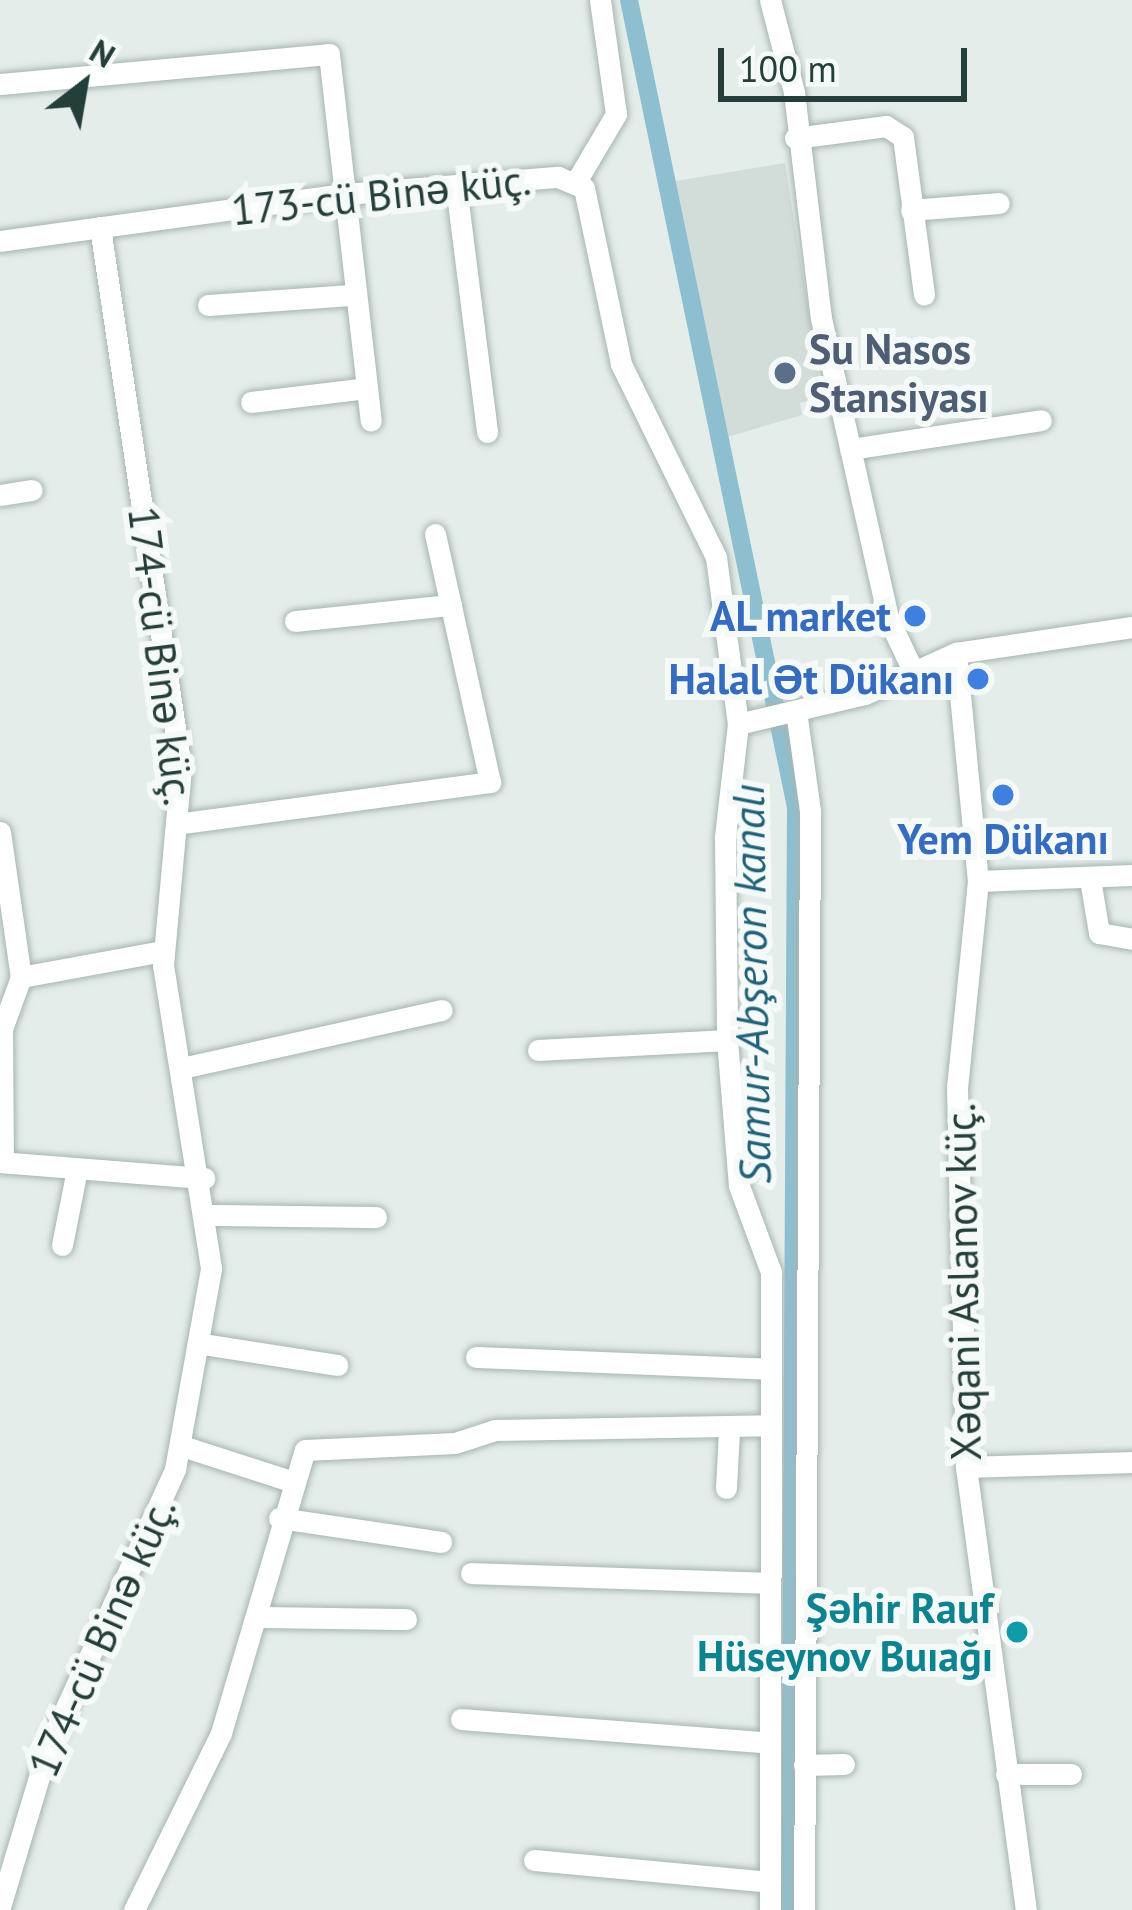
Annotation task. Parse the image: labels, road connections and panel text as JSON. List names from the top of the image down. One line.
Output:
{"streets":{"street":["173-cü Binə küç.","174-cü Binə küç.","Xəqani Aslanov küç."]},"crossings":[["173-cü Binə küç.","174-cü Binə küç."]],"water":["Samur-Abşeron kanalı"],"places":["Su Nasos Stansiyası","AL market","Halal Ət Dükanı","Yem Dükanı","Şəhir Rauf Hüseynov Buıağı"],"scale_bar":"100 m","north":"top right"}
